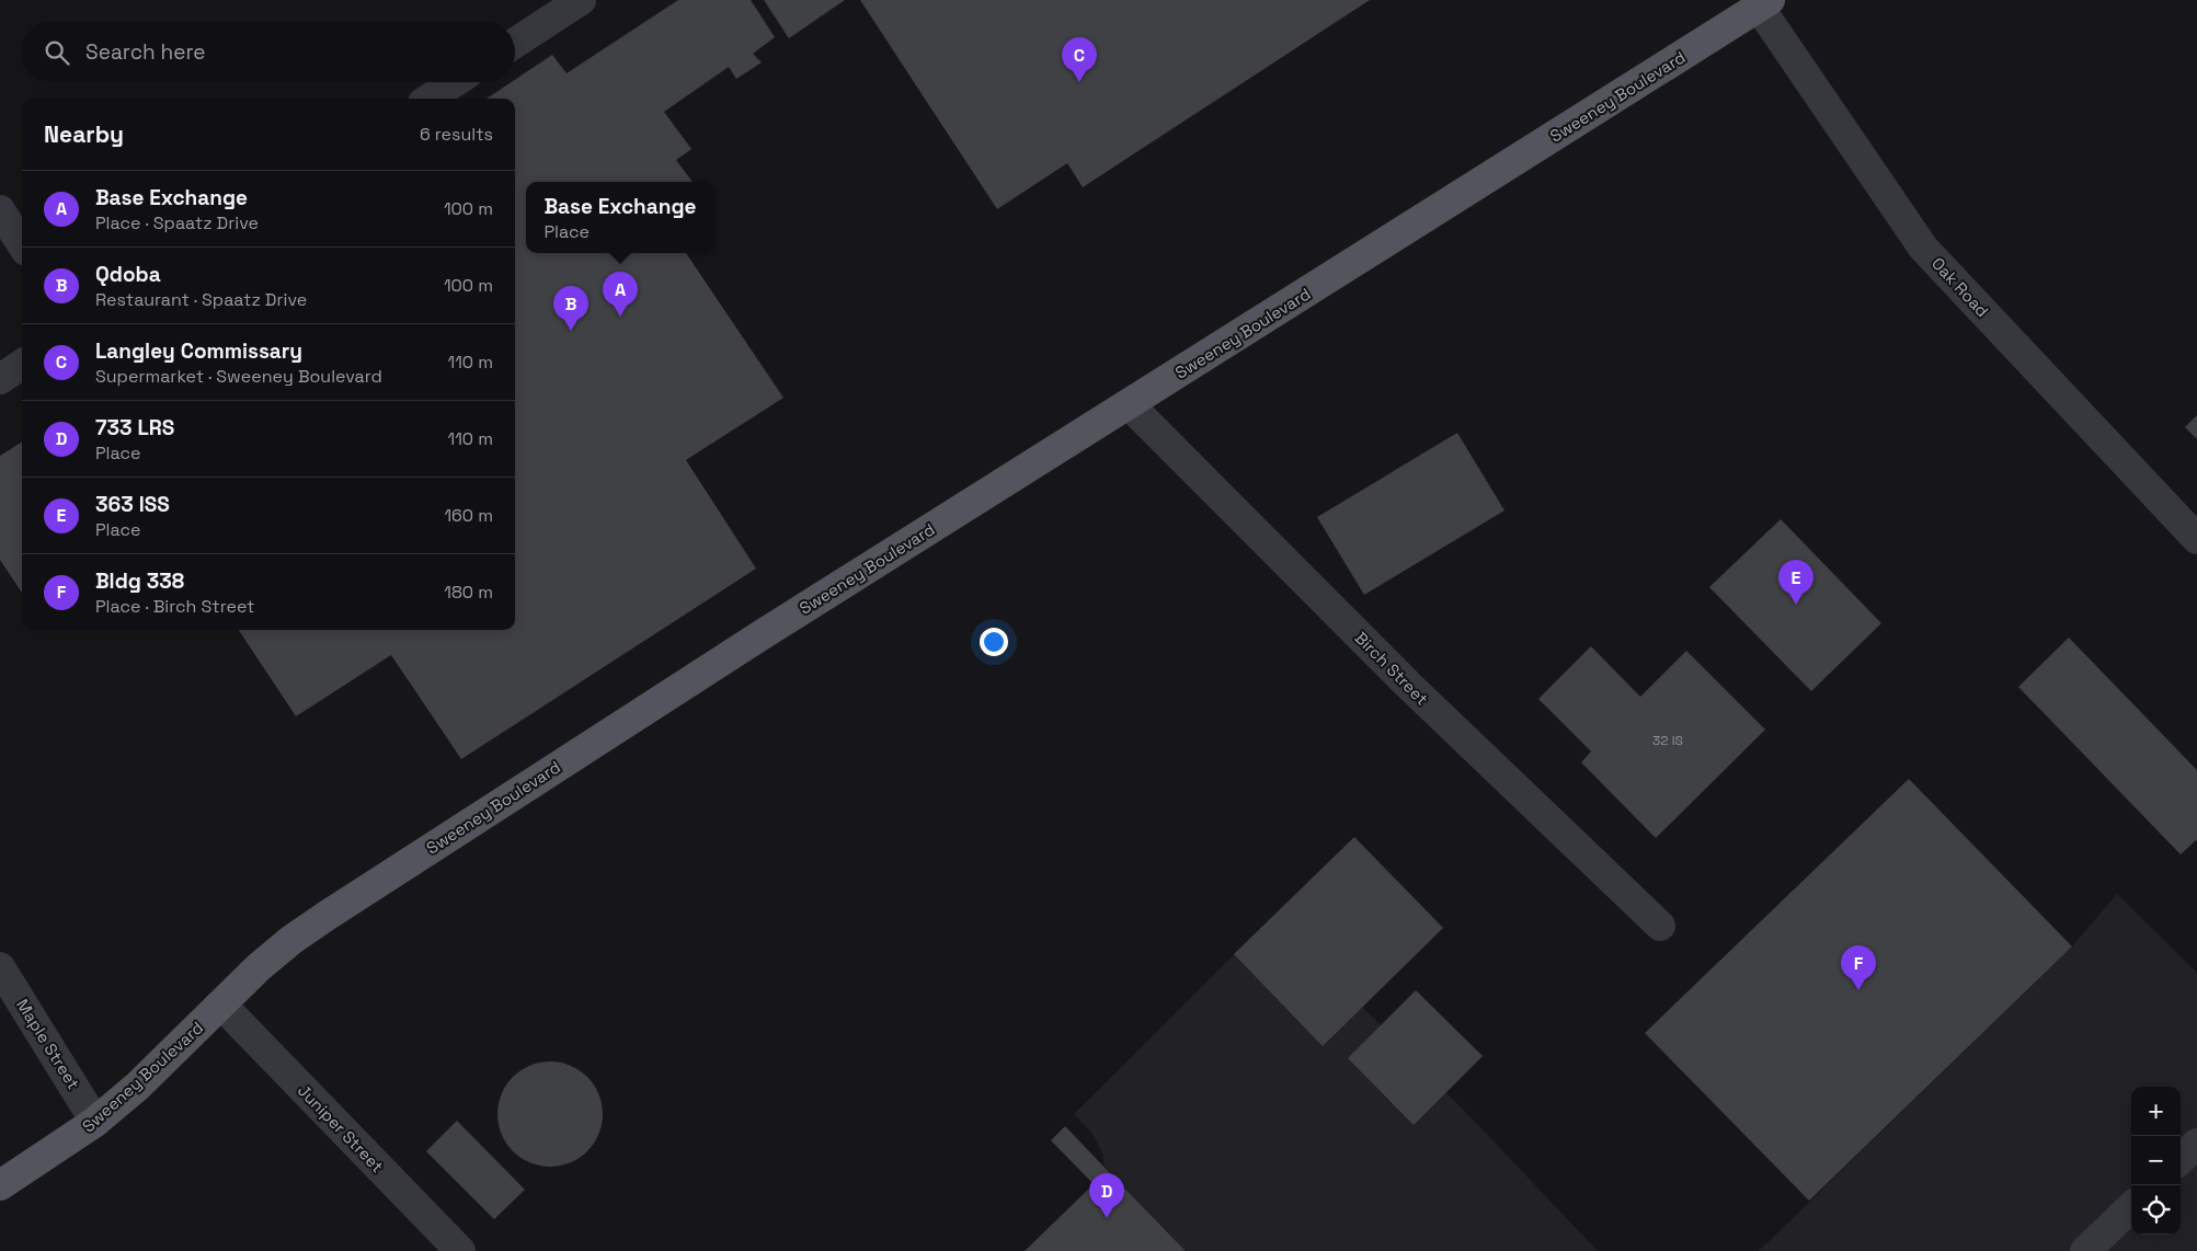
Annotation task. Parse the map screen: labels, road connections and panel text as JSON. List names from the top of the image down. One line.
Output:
{"streets":{"main road":["Sweeney Boulevard"],"street":["Oak Road","Birch Street","Maple Street","Juniper Street"]},"crossings":[["Sweeney Boulevard","Oak Road"],["Sweeney Boulevard","Birch Street"],["Sweeney Boulevard","Maple Street"],["Sweeney Boulevard","Juniper Street"]],"house_numbers":["32 IS"],"page":{"search":"Search here","pins":["C","A","B","E","F","D"],"heading":["Nearby","6 results"],"list":[{"mark":"A","name":"Base Exchange","note":"Place · Spaatz Drive","value":"100 m"},{"mark":"B","name":"Qdoba","note":"Restaurant · Spaatz Drive","value":"100 m"},{"mark":"C","name":"Langley Commissary","note":"Supermarket · Sweeney Boulevard","value":"110 m"},{"mark":"D","name":"733 LRS","note":"Place","value":"110 m"},{"mark":"E","name":"363 ISS","note":"Place","value":"160 m"},{"mark":"F","name":"Bldg 338","note":"Place · Birch Street","value":"180 m"}],"popup":["Base Exchange","Place"],"map_buttons":["+","−"]}}
